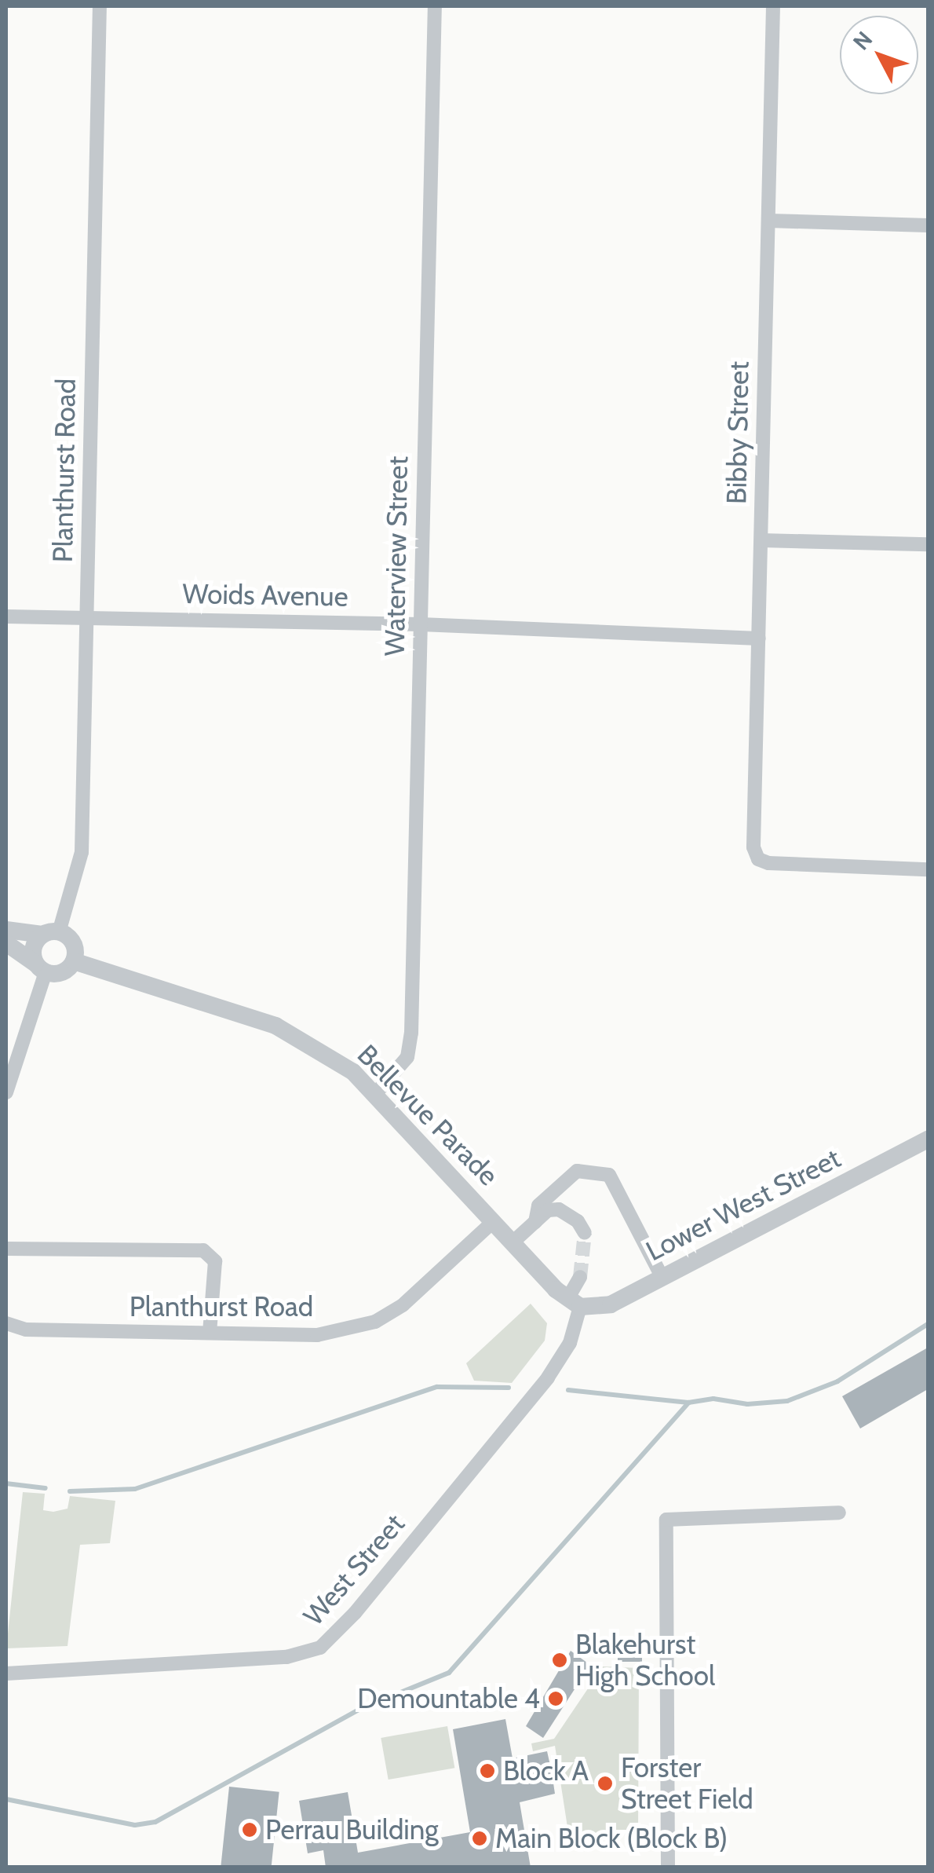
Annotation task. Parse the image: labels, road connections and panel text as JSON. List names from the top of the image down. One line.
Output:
{"streets":{"street":["Bibby Street","Planthurst Road","Waterview Street","Woids Avenue","Bellevue Parade","Lower West Street","West Street"]},"crossings":[["Bibby Street","Woids Avenue"],["Planthurst Road","Woids Avenue"],["Planthurst Road","Bellevue Parade"],["Waterview Street","Woids Avenue"],["Waterview Street","Bellevue Parade"],["Bellevue Parade","Lower West Street"],["Bellevue Parade","West Street"],["Lower West Street","West Street"]],"places":["Blakehurst High School","Demountable 4","Block A","Forster Street Field","Perrau Building","Main Block (Block B)"],"north":"top left"}
